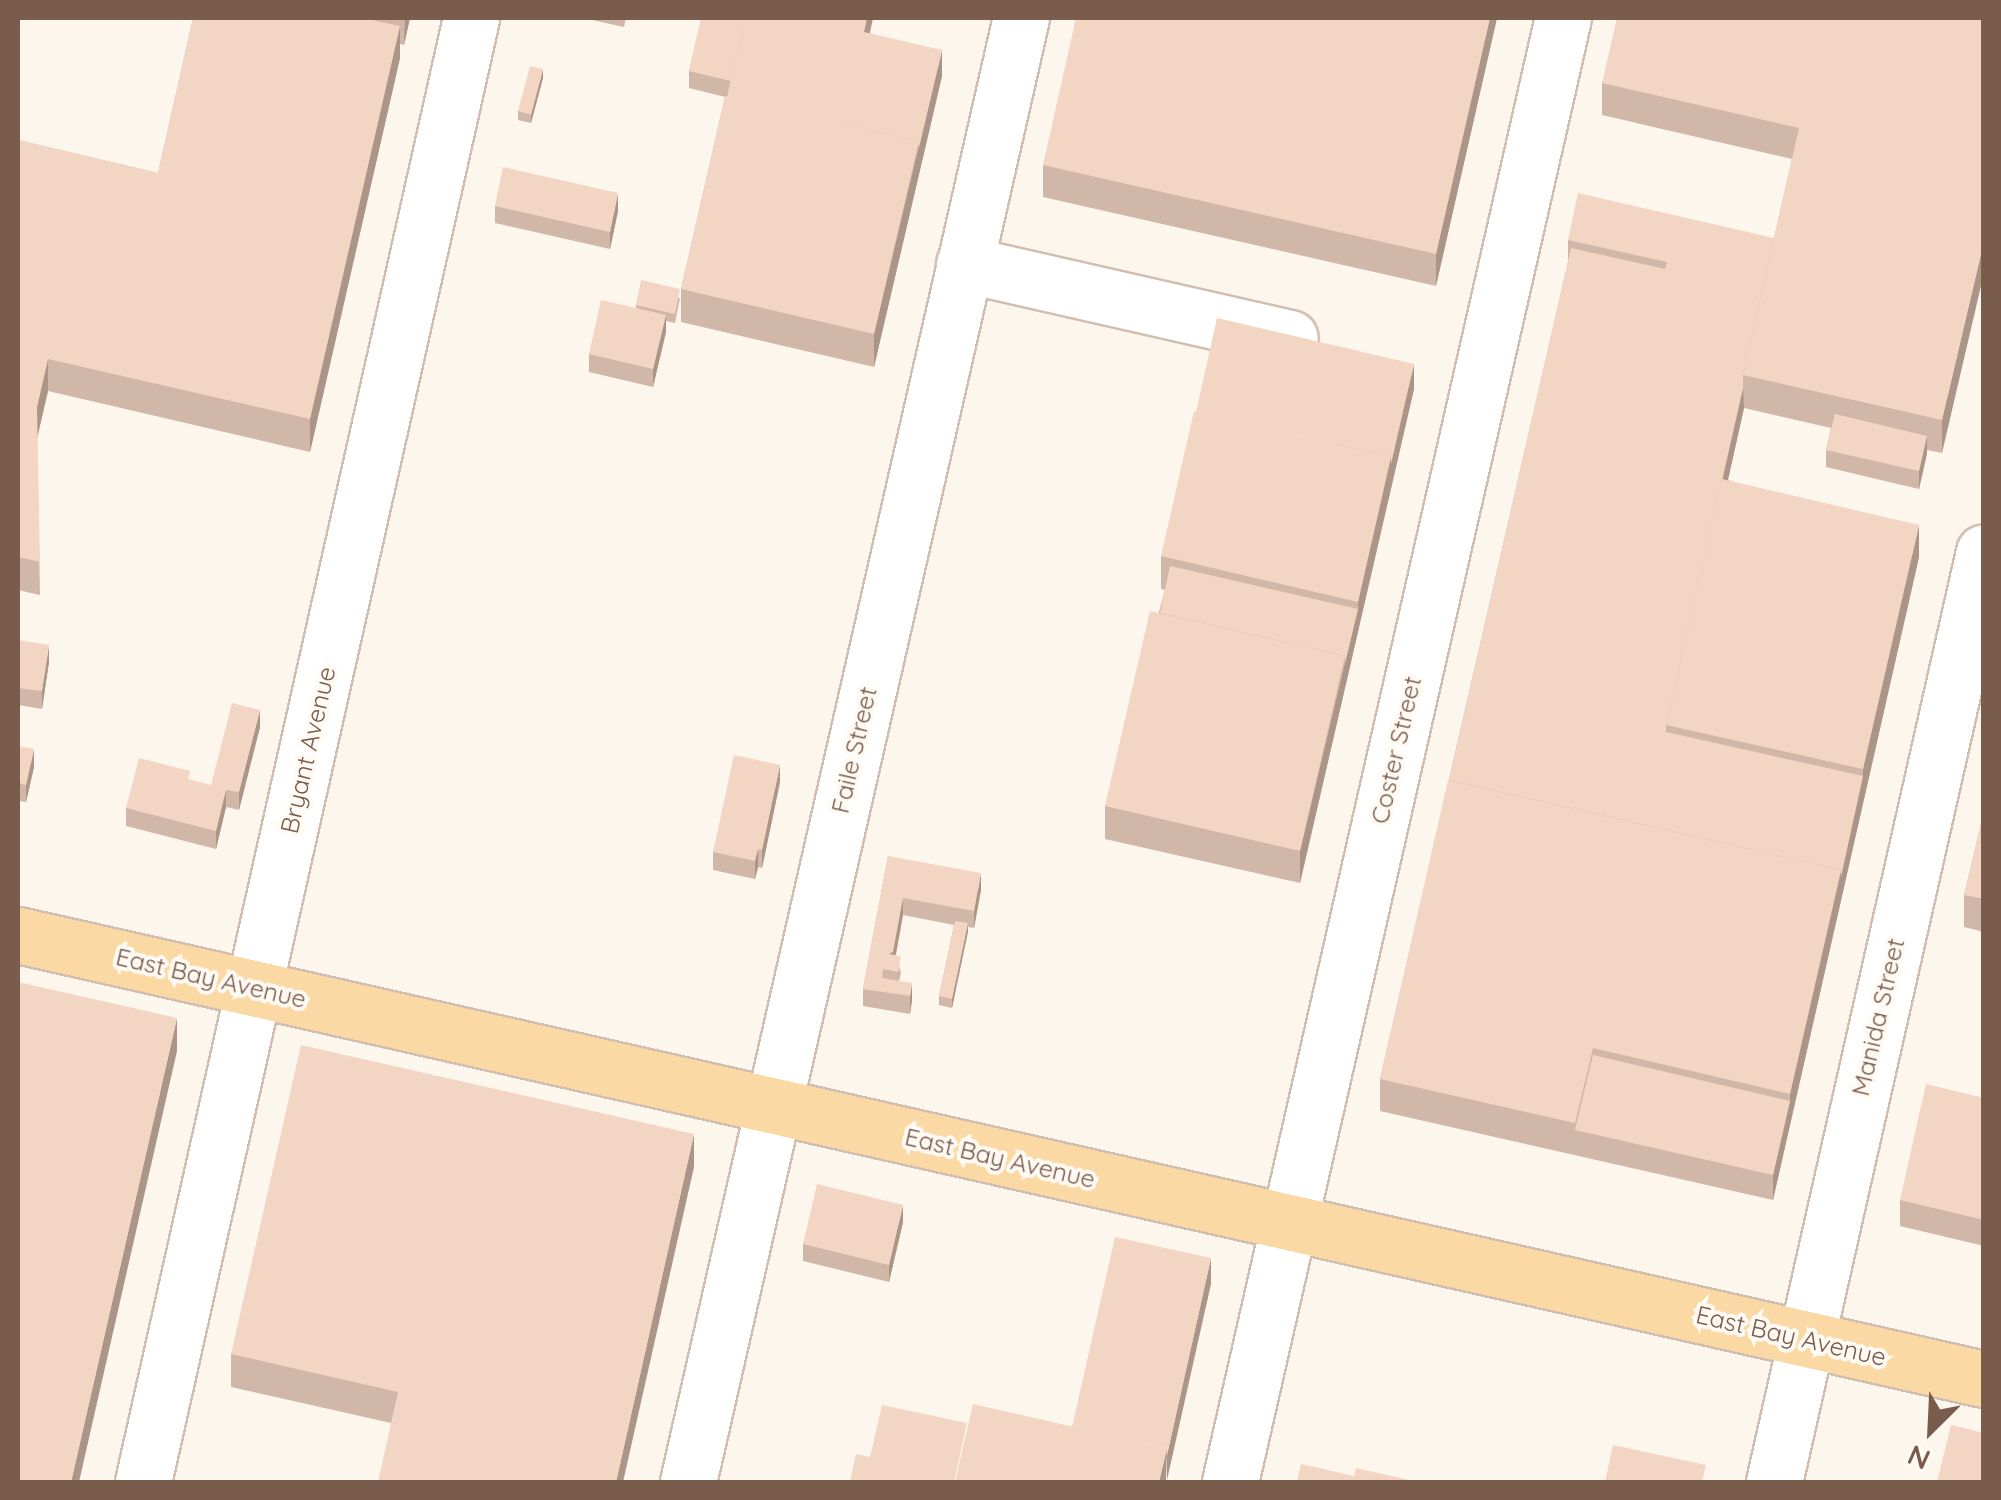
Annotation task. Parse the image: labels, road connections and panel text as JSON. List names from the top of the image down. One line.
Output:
{"streets":{"main road":["East Bay Avenue"],"street":["Bryant Avenue","Faile Street","Coster Street","Manida Street"]},"crossings":[["Bryant Avenue","East Bay Avenue"],["Faile Street","East Bay Avenue"],["Coster Street","East Bay Avenue"],["East Bay Avenue","Manida Street"]],"north":"bottom left"}
